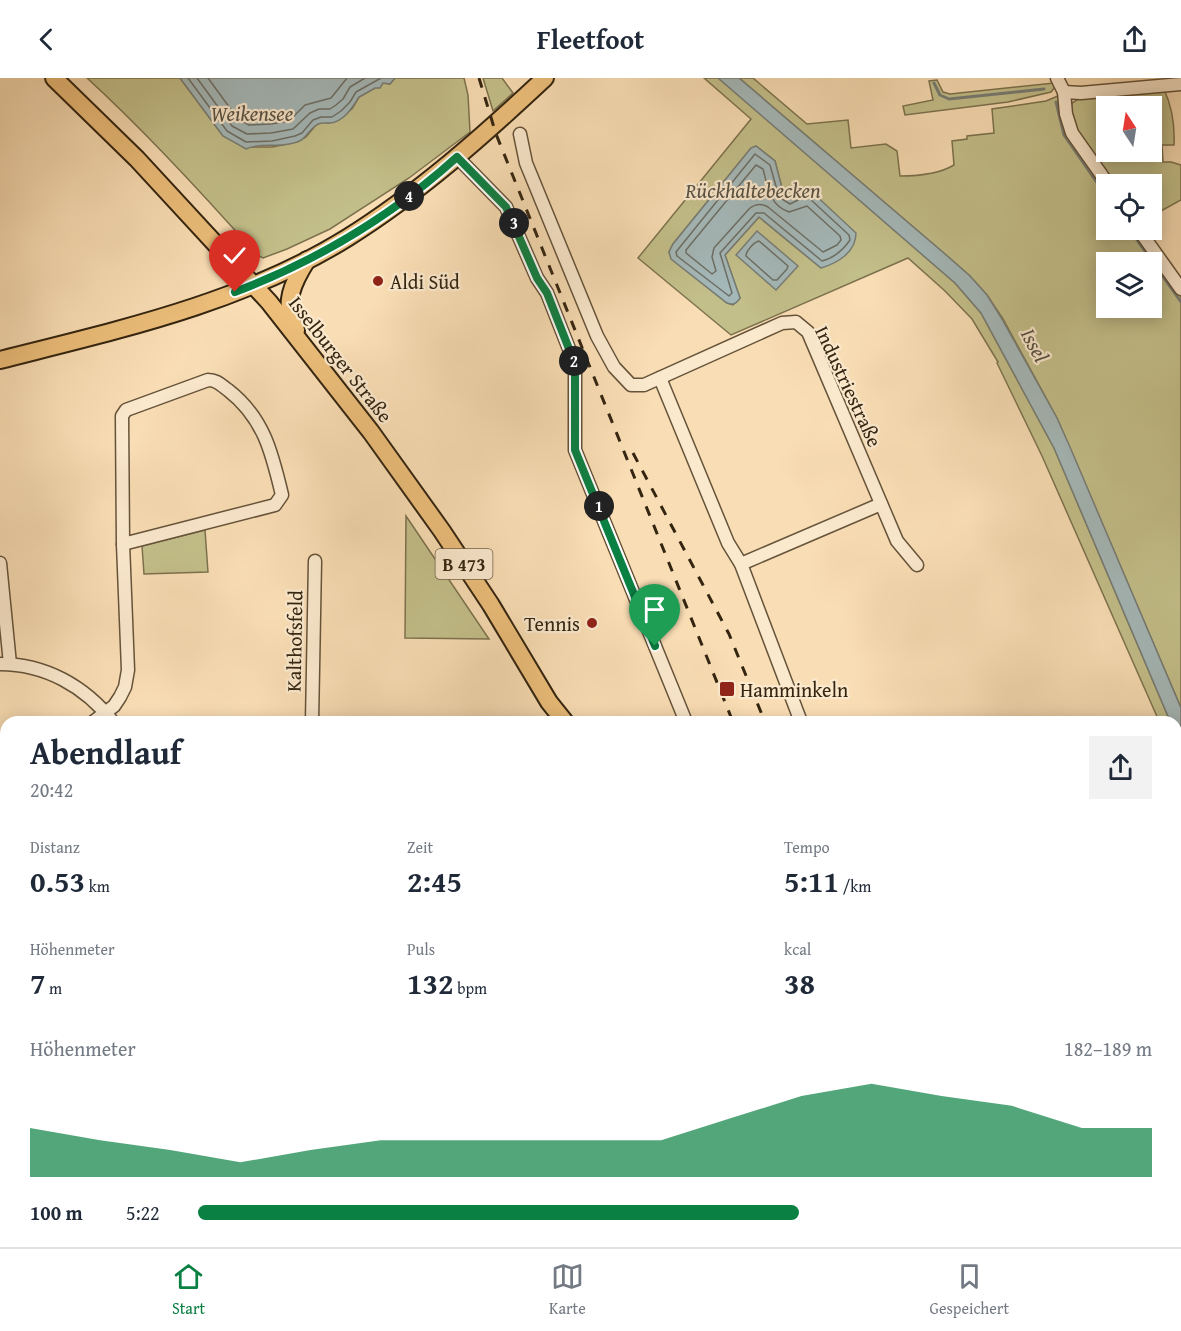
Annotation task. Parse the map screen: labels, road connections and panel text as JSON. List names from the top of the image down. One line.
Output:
{"streets":{"main road":["Isselburger Straße","B 473"],"street":["Industriestraße","Kalthofsfeld"]},"crossings":[["Isselburger Straße","B 473"]],"water":["Weikensee","Rückhaltebecken","Issel"],"places":{"other":["Aldi Süd","Tennis"],"transit":["Hamminkeln"]},"north":"top","page":{"header":"Fleetfoot","pins":["4","3","2","1"],"heading":["Abendlauf","20:42"],"stats":[["Distanz","0.53 km"],["Zeit","2:45"],["Tempo","5:11 /km"],["Höhenmeter","7 m"],["Puls","132 bpm"],["kcal","38"]],"chart":["Höhenmeter","182–189 m"],"list":[{"name":"100 m","note":"5:22"}],"tabs":["Start","Karte","Gespeichert"]}}
